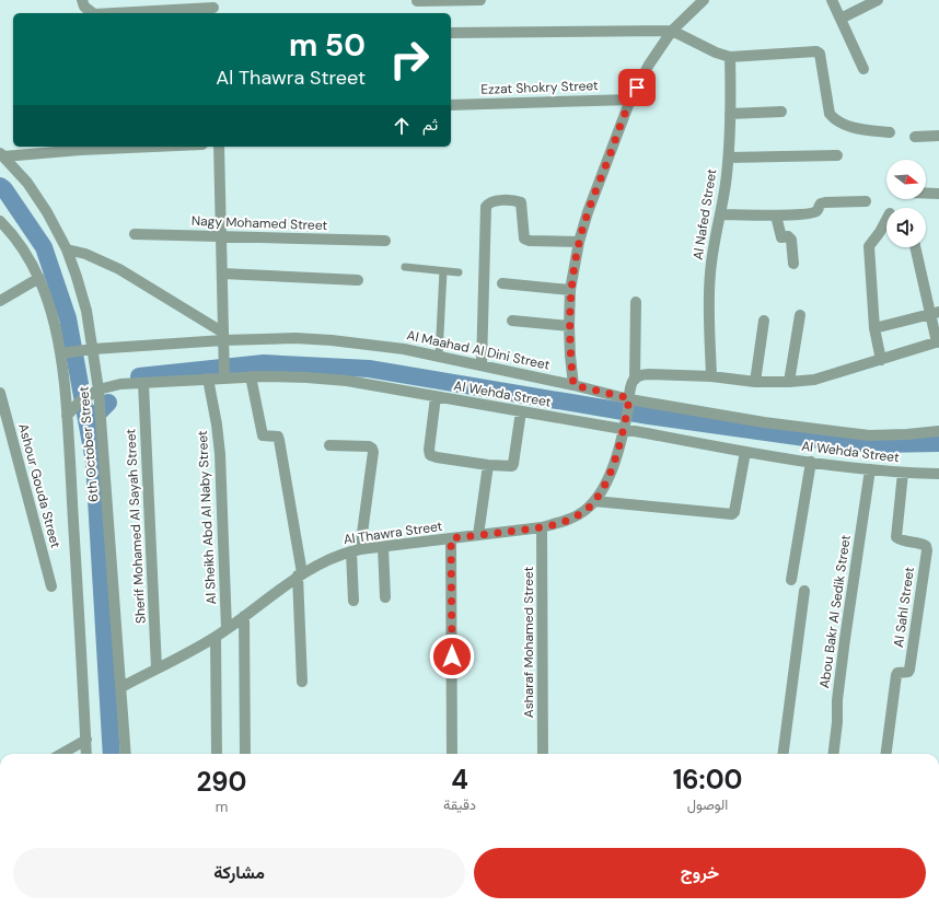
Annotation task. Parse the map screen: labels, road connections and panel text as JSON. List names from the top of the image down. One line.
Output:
{"streets":{"street":["Ezzat Shokry Street","Al Nafed Street","Nagy Mohamed Street","Al Maahad Al Dini Street","Al Wehda Street","6th October Street","Ashour Gouda Street","Al Sheikh Abd Al Naby Street","Sherif Mohamed Al Sayah Street","Al Thawra Street","Al Sahl Street","Abou Bakr Al Sedik Street","Asharaf Mohamed Street"]},"crossings":[["Al Maahad Al Dini Street","6th October Street"],["Al Maahad Al Dini Street","Al Thawra Street"],["Al Wehda Street","6th October Street"],["Al Wehda Street","Al Sheikh Abd Al Naby Street"],["Al Wehda Street","Sherif Mohamed Al Sayah Street"],["Al Wehda Street","Al Thawra Street"],["Al Wehda Street","Al Sahl Street"],["Al Wehda Street","Abou Bakr Al Sedik Street"],["6th October Street","Al Thawra Street"],["Al Sheikh Abd Al Naby Street","Al Thawra Street"],["Sherif Mohamed Al Sayah Street","Al Thawra Street"],["Al Thawra Street","Asharaf Mohamed Street"]],"north":"right","page":{"turn":["50 m","Al Thawra Street"],"then":"ثم","eta":["16:00","الوصول","4","دقيقة","290","m"],"buttons":["خروج","مشاركة"]}}
